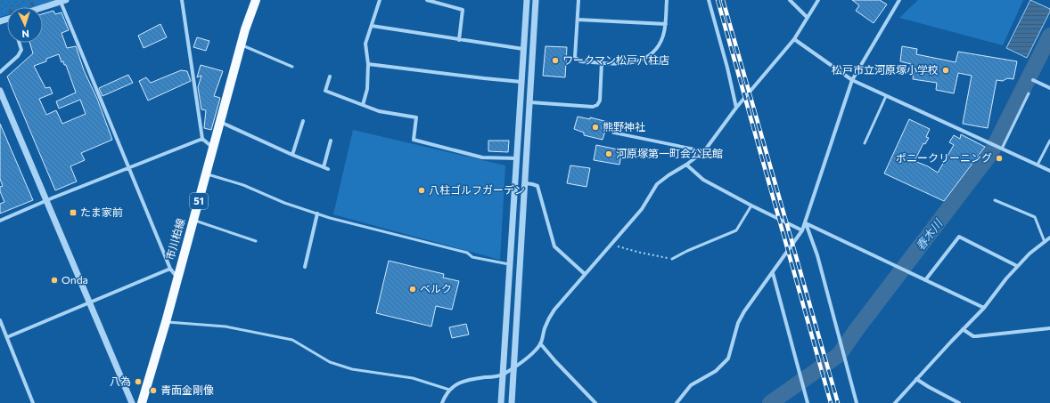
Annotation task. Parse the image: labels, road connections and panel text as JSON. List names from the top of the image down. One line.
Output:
{"streets":{"main road":["51","市川柏線"]},"water":["春木川"],"places":{"other":["ワークマン松戸八柱店","松戸市立河原塚小学校","熊野神社","河原塚第一町会公民館","ポニークリーニング","八柱ゴルフガーデン","Onda","ベルク","八為","青面金剛像"],"transit":["たま家前"]},"north":"bottom"}
